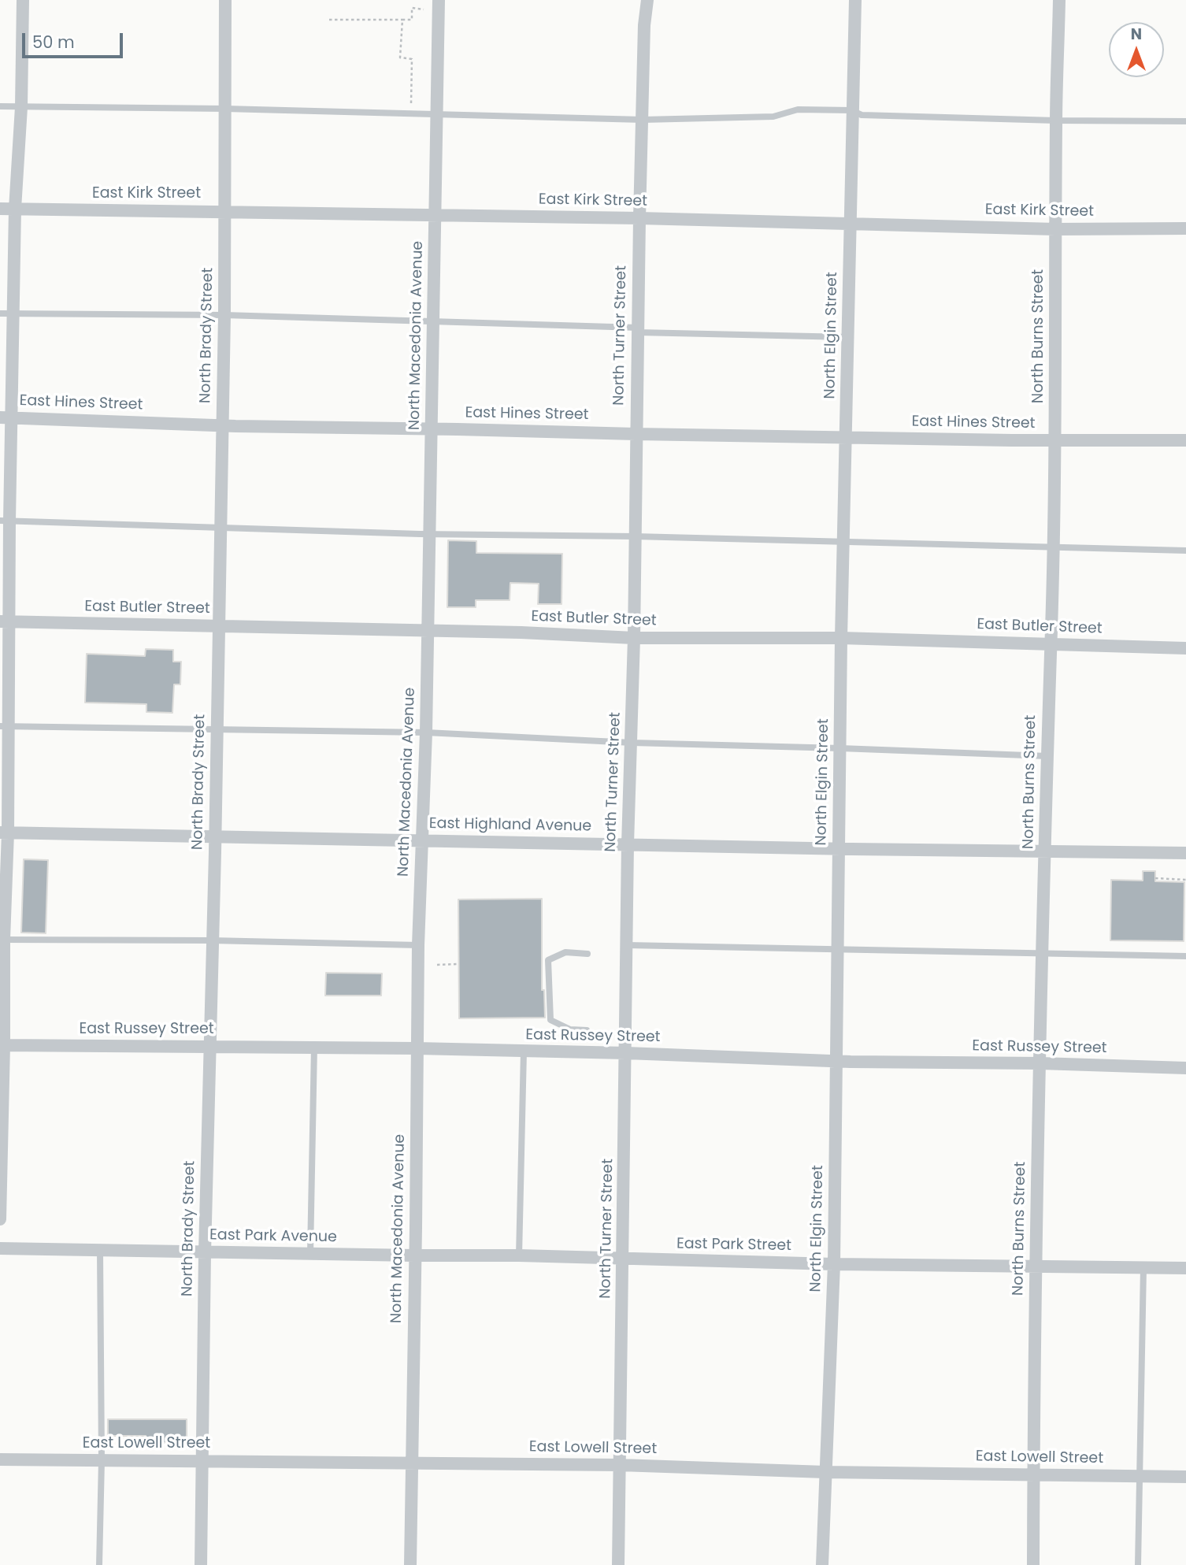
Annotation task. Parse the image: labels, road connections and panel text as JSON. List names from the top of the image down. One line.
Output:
{"streets":{"street":["East Kirk Street","North Brady Street","North Macedonia Avenue","North Turner Street","North Elgin Street","North Burns Street","East Hines Street","East Butler Street","East Highland Avenue","East Russey Street","East Park Avenue","East Park Street","East Lowell Street"]},"crossings":[["East Kirk Street","North Brady Street"],["East Kirk Street","North Macedonia Avenue"],["East Kirk Street","North Turner Street"],["East Kirk Street","North Elgin Street"],["East Kirk Street","North Burns Street"],["North Brady Street","East Hines Street"],["North Brady Street","East Butler Street"],["North Brady Street","East Highland Avenue"],["North Brady Street","East Russey Street"],["North Brady Street","East Park Avenue"],["North Brady Street","East Lowell Street"],["North Macedonia Avenue","East Hines Street"],["North Macedonia Avenue","East Butler Street"],["North Macedonia Avenue","East Highland Avenue"],["North Macedonia Avenue","East Russey Street"],["North Macedonia Avenue","East Park Avenue"],["North Macedonia Avenue","East Park Street"],["North Macedonia Avenue","East Lowell Street"],["North Turner Street","East Hines Street"],["North Turner Street","East Butler Street"],["North Turner Street","East Highland Avenue"],["North Turner Street","East Russey Street"],["North Turner Street","East Park Street"],["North Turner Street","East Lowell Street"],["North Elgin Street","East Hines Street"],["North Elgin Street","East Butler Street"],["North Elgin Street","East Highland Avenue"],["North Elgin Street","East Russey Street"],["North Elgin Street","East Park Street"],["North Elgin Street","East Lowell Street"],["North Burns Street","East Hines Street"],["North Burns Street","East Butler Street"],["North Burns Street","East Highland Avenue"],["North Burns Street","East Russey Street"],["North Burns Street","East Park Street"],["North Burns Street","East Lowell Street"],["East Park Avenue","East Park Street"]],"scale_bar":"50 m","north":"top"}
